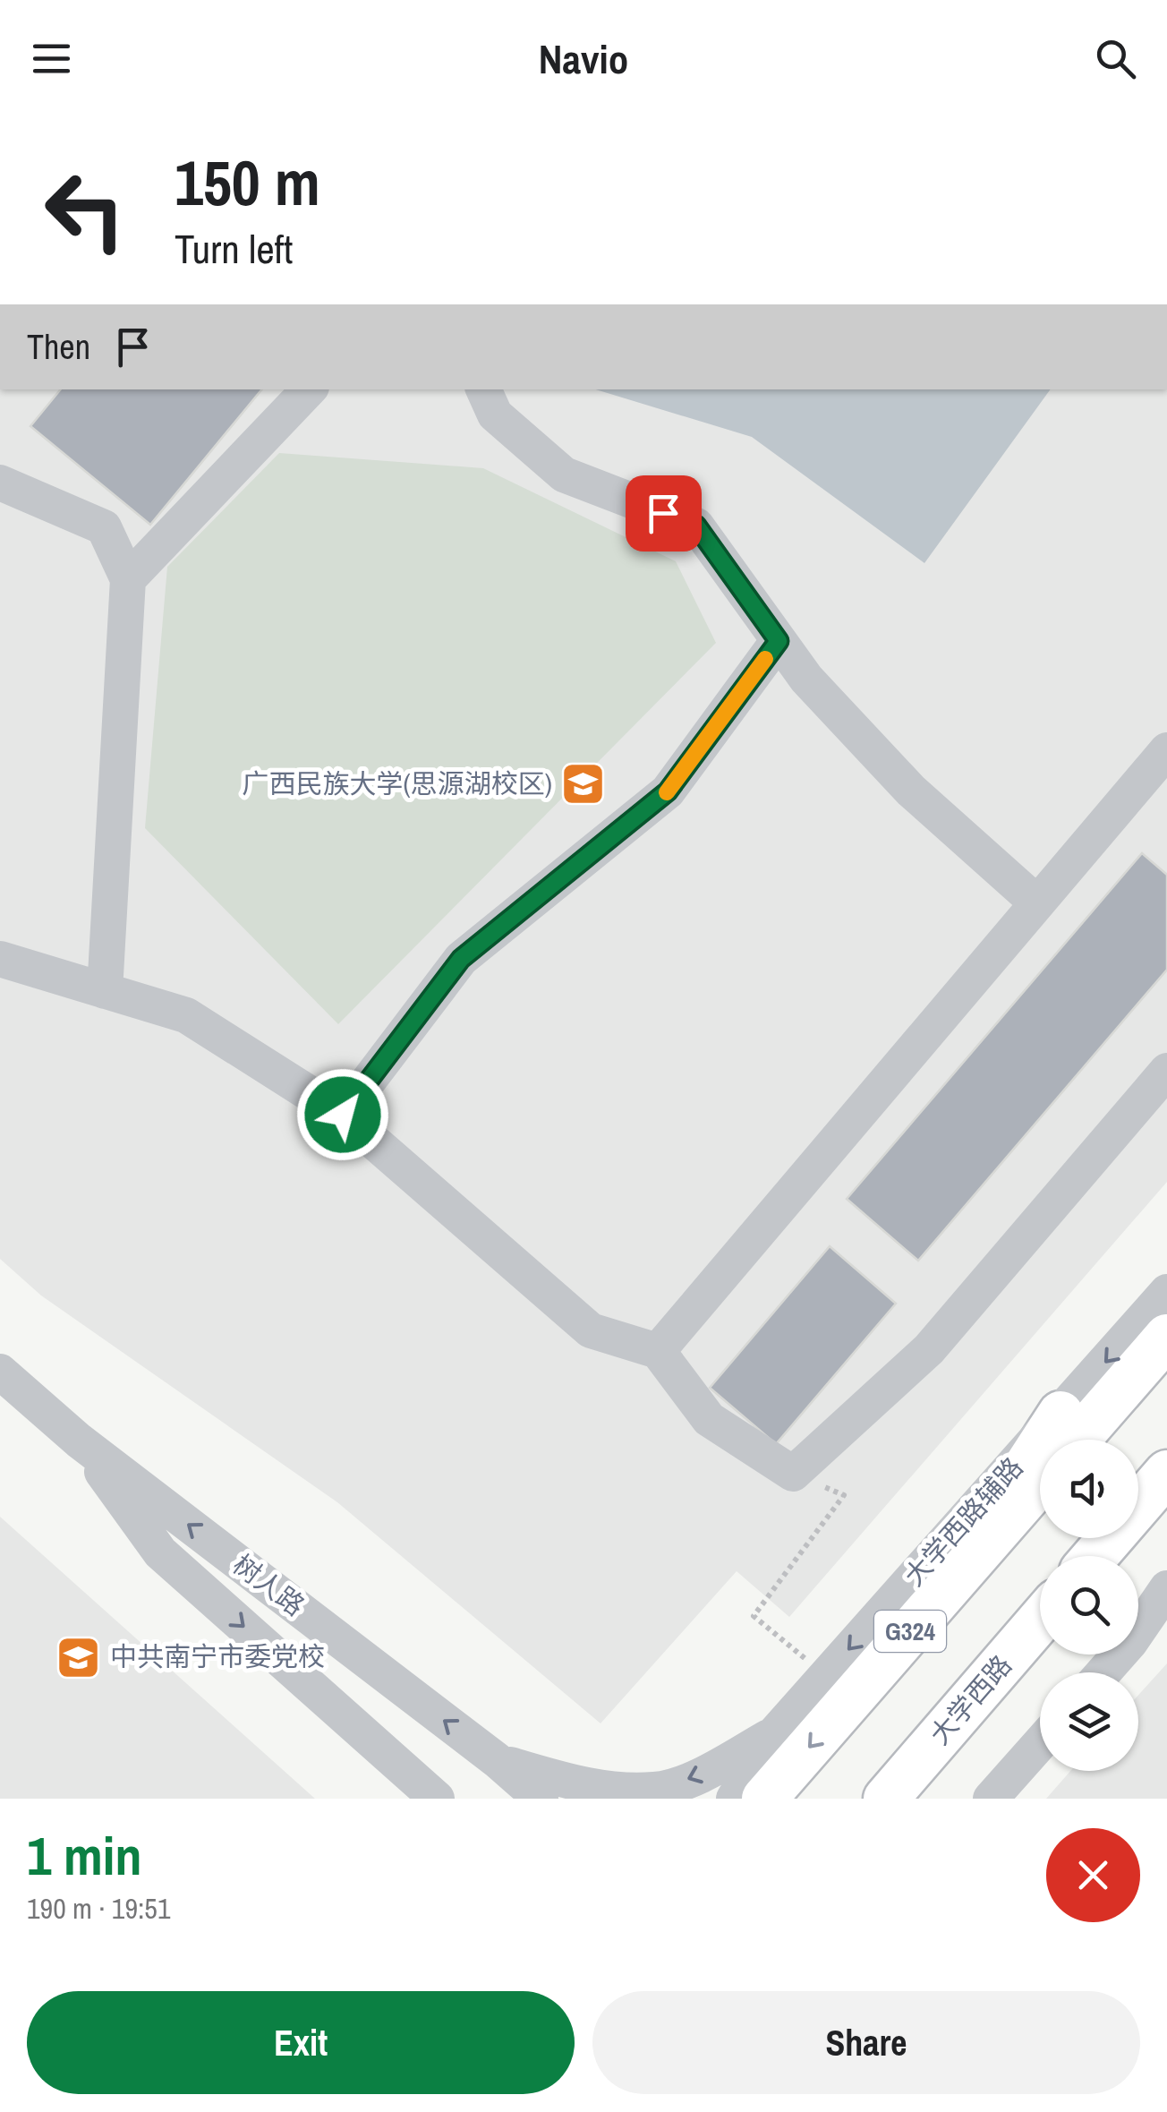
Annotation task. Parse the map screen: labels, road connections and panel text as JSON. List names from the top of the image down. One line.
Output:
{"streets":{"main road":["G324","大学西路"],"street":["大学西路辅路","树人路"]},"places":{"school or university":["广西民族大学(思源湖校区)","中共南宁市委党校"]},"page":{"header":"Navio","turn":["150 m","Turn left"],"then":"Then","heading":["1 min","190 m · 19:51"],"buttons":["Exit","Share"]}}
